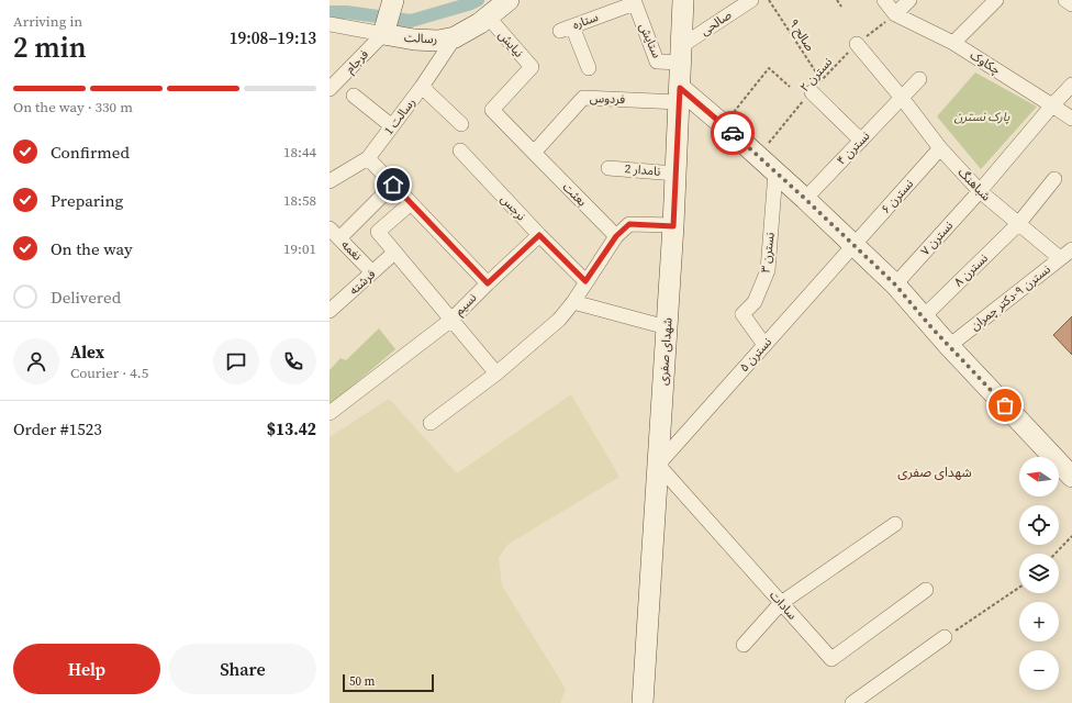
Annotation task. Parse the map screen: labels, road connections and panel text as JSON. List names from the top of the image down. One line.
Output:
{"streets":{"street":["ستاره","صالحی","رسالت","ستایش","نیایش","فرجام","چکاوک","فردوس","رسالت 1","نسترن ۴","نامدار 2","شباهنگ","بعثت","نسترن ۶","نرجس","نسترن ۷","نغمه","نسترن ۳","نسترن ۸","فرشته","نسترن ۹-دکتر چمران","نسیم","شهدای صفری","نسترن ۵","سادات"],"path":["صالح ۹","نسترن ۲"]},"crossings":[["ستاره","ستایش"],["صالحی","ستایش"],["صالحی","شهدای صفری"],["صالح ۹","نسترن ۲"],["رسالت","نیایش"],["رسالت","فرجام"],["رسالت","رسالت 1"],["ستایش","شهدای صفری"],["نیایش","بعثت"],["چکاوک","نسترن ۲"],["چکاوک","نسترن ۷"],["نسترن ۲","شباهنگ"],["فردوس","بعثت"],["فردوس","شهدای صفری"],["نسترن ۴","شباهنگ"],["نامدار 2","شهدای صفری"],["شباهنگ","نسترن ۶"],["شباهنگ","نسترن ۷"],["شباهنگ","نسترن ۸"],["شباهنگ","نسترن ۹-دکتر چمران"],["نسترن ۶","نسترن ۵"],["نرجس","نسیم"],["نغمه","فرشته"],["نسترن ۳","نسترن ۵"],["شهدای صفری","نسترن ۵"],["شهدای صفری","سادات"],["نسترن ۵","سادات"]],"districts":["شهدای صفری"],"parks":["پارک نسترن"],"scale_bar":"50 m","north":"left","page":{"heading":["2 min","Arriving in","19:08–19:13"],"panel":["Alex","Courier · 4.5","Order #1523","$13.42"],"bar":"On the way · 330 m","list":[["Confirmed","18:44"],["Preparing","18:58"],["On the way","19:01"],"Delivered"],"map_buttons":["+","−"],"buttons":["Help","Share"],"scale":"50 m"}}
